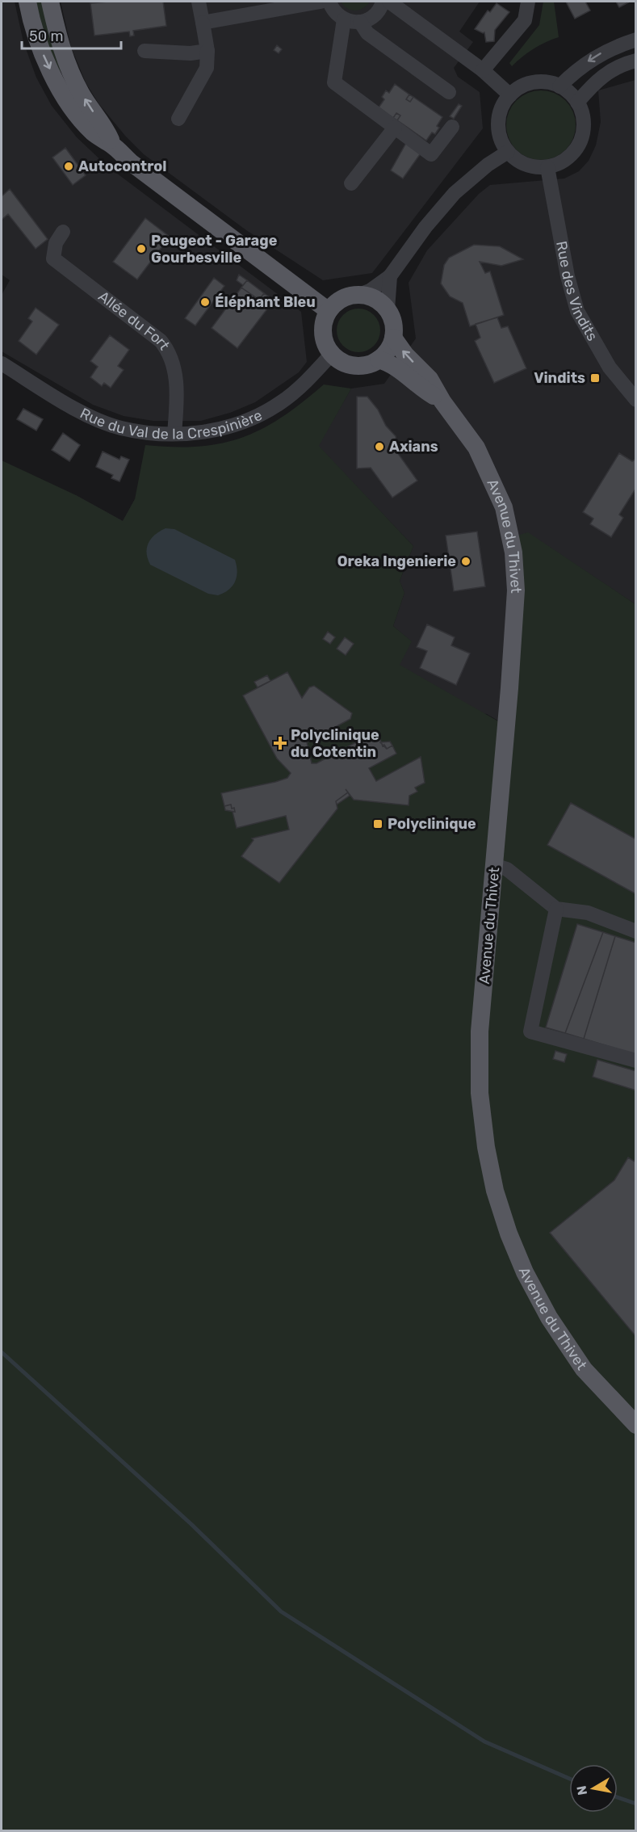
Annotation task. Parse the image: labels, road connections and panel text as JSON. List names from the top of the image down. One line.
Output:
{"streets":{"main road":["Avenue du Thivet"],"street":["Rue des Vindits","Allée du Fort","Rue du Val de la Crespinière"]},"crossings":[["Allée du Fort","Rue du Val de la Crespinière"],["Rue du Val de la Crespinière","Avenue du Thivet"]],"places":{"other":["Autocontrol","Peugeot - Garage Gourbesville","Éléphant Bleu","Axians","Oreka Ingenierie"],"transit":["Vindits","Polyclinique"],"health":["Polyclinique du Cotentin"]},"scale_bar":"50 m","north":"left"}
